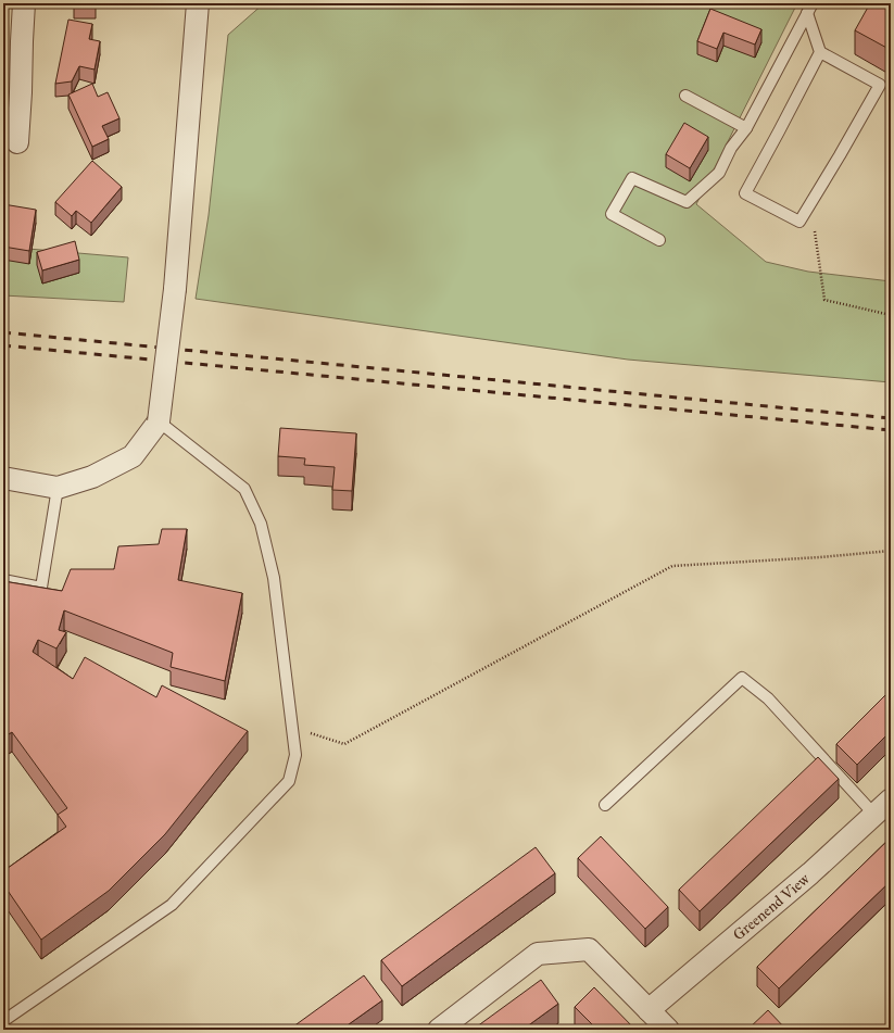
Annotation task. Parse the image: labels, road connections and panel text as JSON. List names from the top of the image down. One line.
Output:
{"streets":{"street":["Greenend View"]}}
